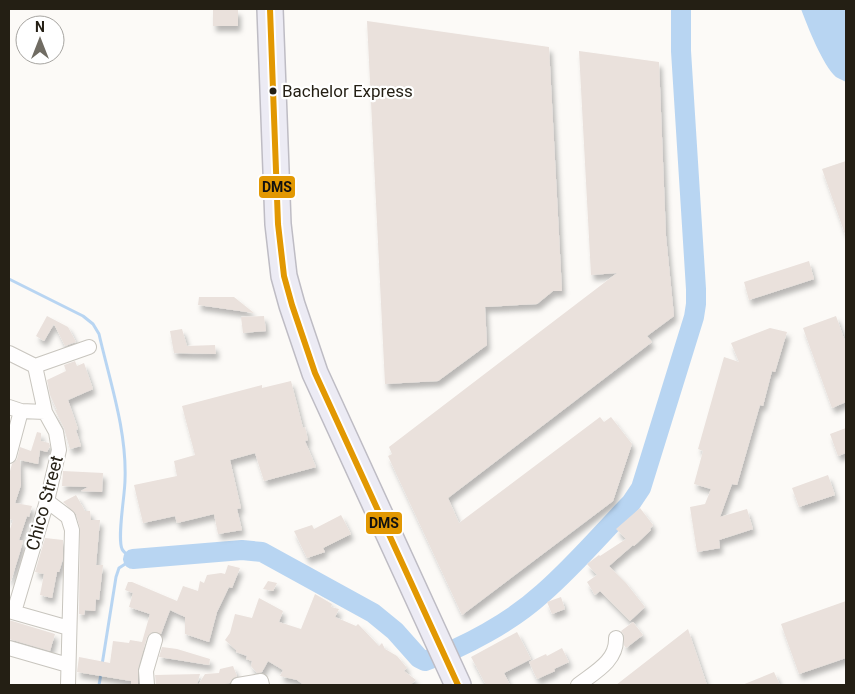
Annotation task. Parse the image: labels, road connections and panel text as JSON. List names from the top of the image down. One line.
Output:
{"streets":{"street":["Chico Street"]},"places":["Bachelor Express"],"lines":["transit line DMS"],"north":"top"}
